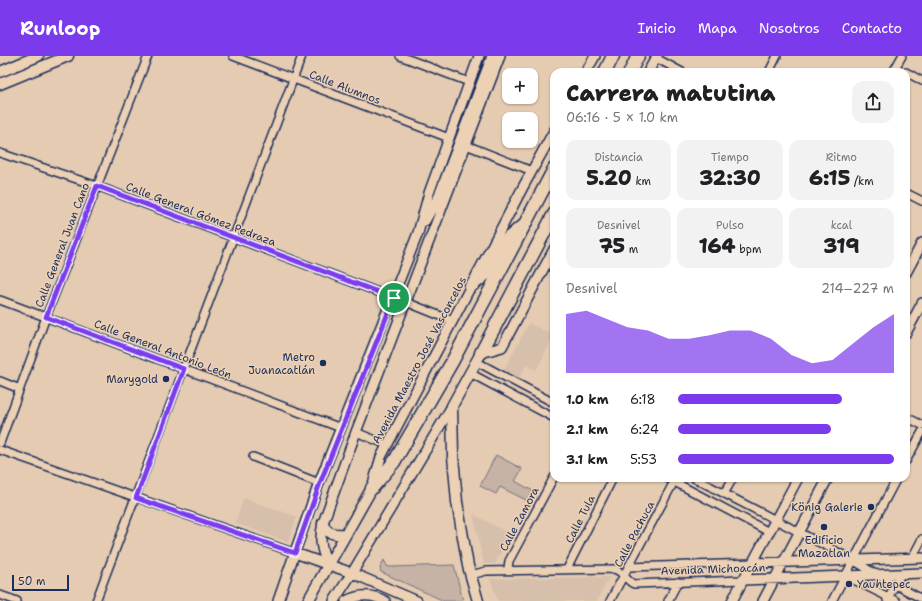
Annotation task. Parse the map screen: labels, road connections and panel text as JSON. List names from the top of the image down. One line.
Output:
{"streets":{"main road":["Avenida Maestro José Vasconcelos"],"street":["Calle Alumnos","Calle General Gómez Pedraza","Calle General Juan Cano","Calle General Antonio León","Calle Zamora","Calle Tula","Calle Pachuca","Avenida Michoacán"]},"crossings":[["Calle General Gómez Pedraza","Calle General Juan Cano"],["Calle General Juan Cano","Calle General Antonio León"],["Calle Zamora","Avenida Michoacán"],["Calle Tula","Avenida Michoacán"],["Calle Pachuca","Avenida Michoacán"]],"places":["Metro Juanacatlán","Marygold","König Galerie","Edificio Mazatlan","Yauhtepec"],"scale_bar":"50 m","page":{"header":"Runloop","nav":["Inicio","Mapa","Nosotros","Contacto"],"map_buttons":["+","−"],"heading":["Carrera matutina","06:16 · 5 × 1.0 km"],"stats":[["Distancia","5.20 km"],["Tiempo","32:30"],["Ritmo","6:15 /km"],["Desnivel","75 m"],["Pulso","164 bpm"],["kcal","319"]],"chart":["Desnivel","214–227 m"],"list":[{"name":"1.0 km","note":"6:18"},{"name":"2.1 km","note":"6:24"},{"name":"3.1 km","note":"5:53"}],"scale":"50 m"}}
